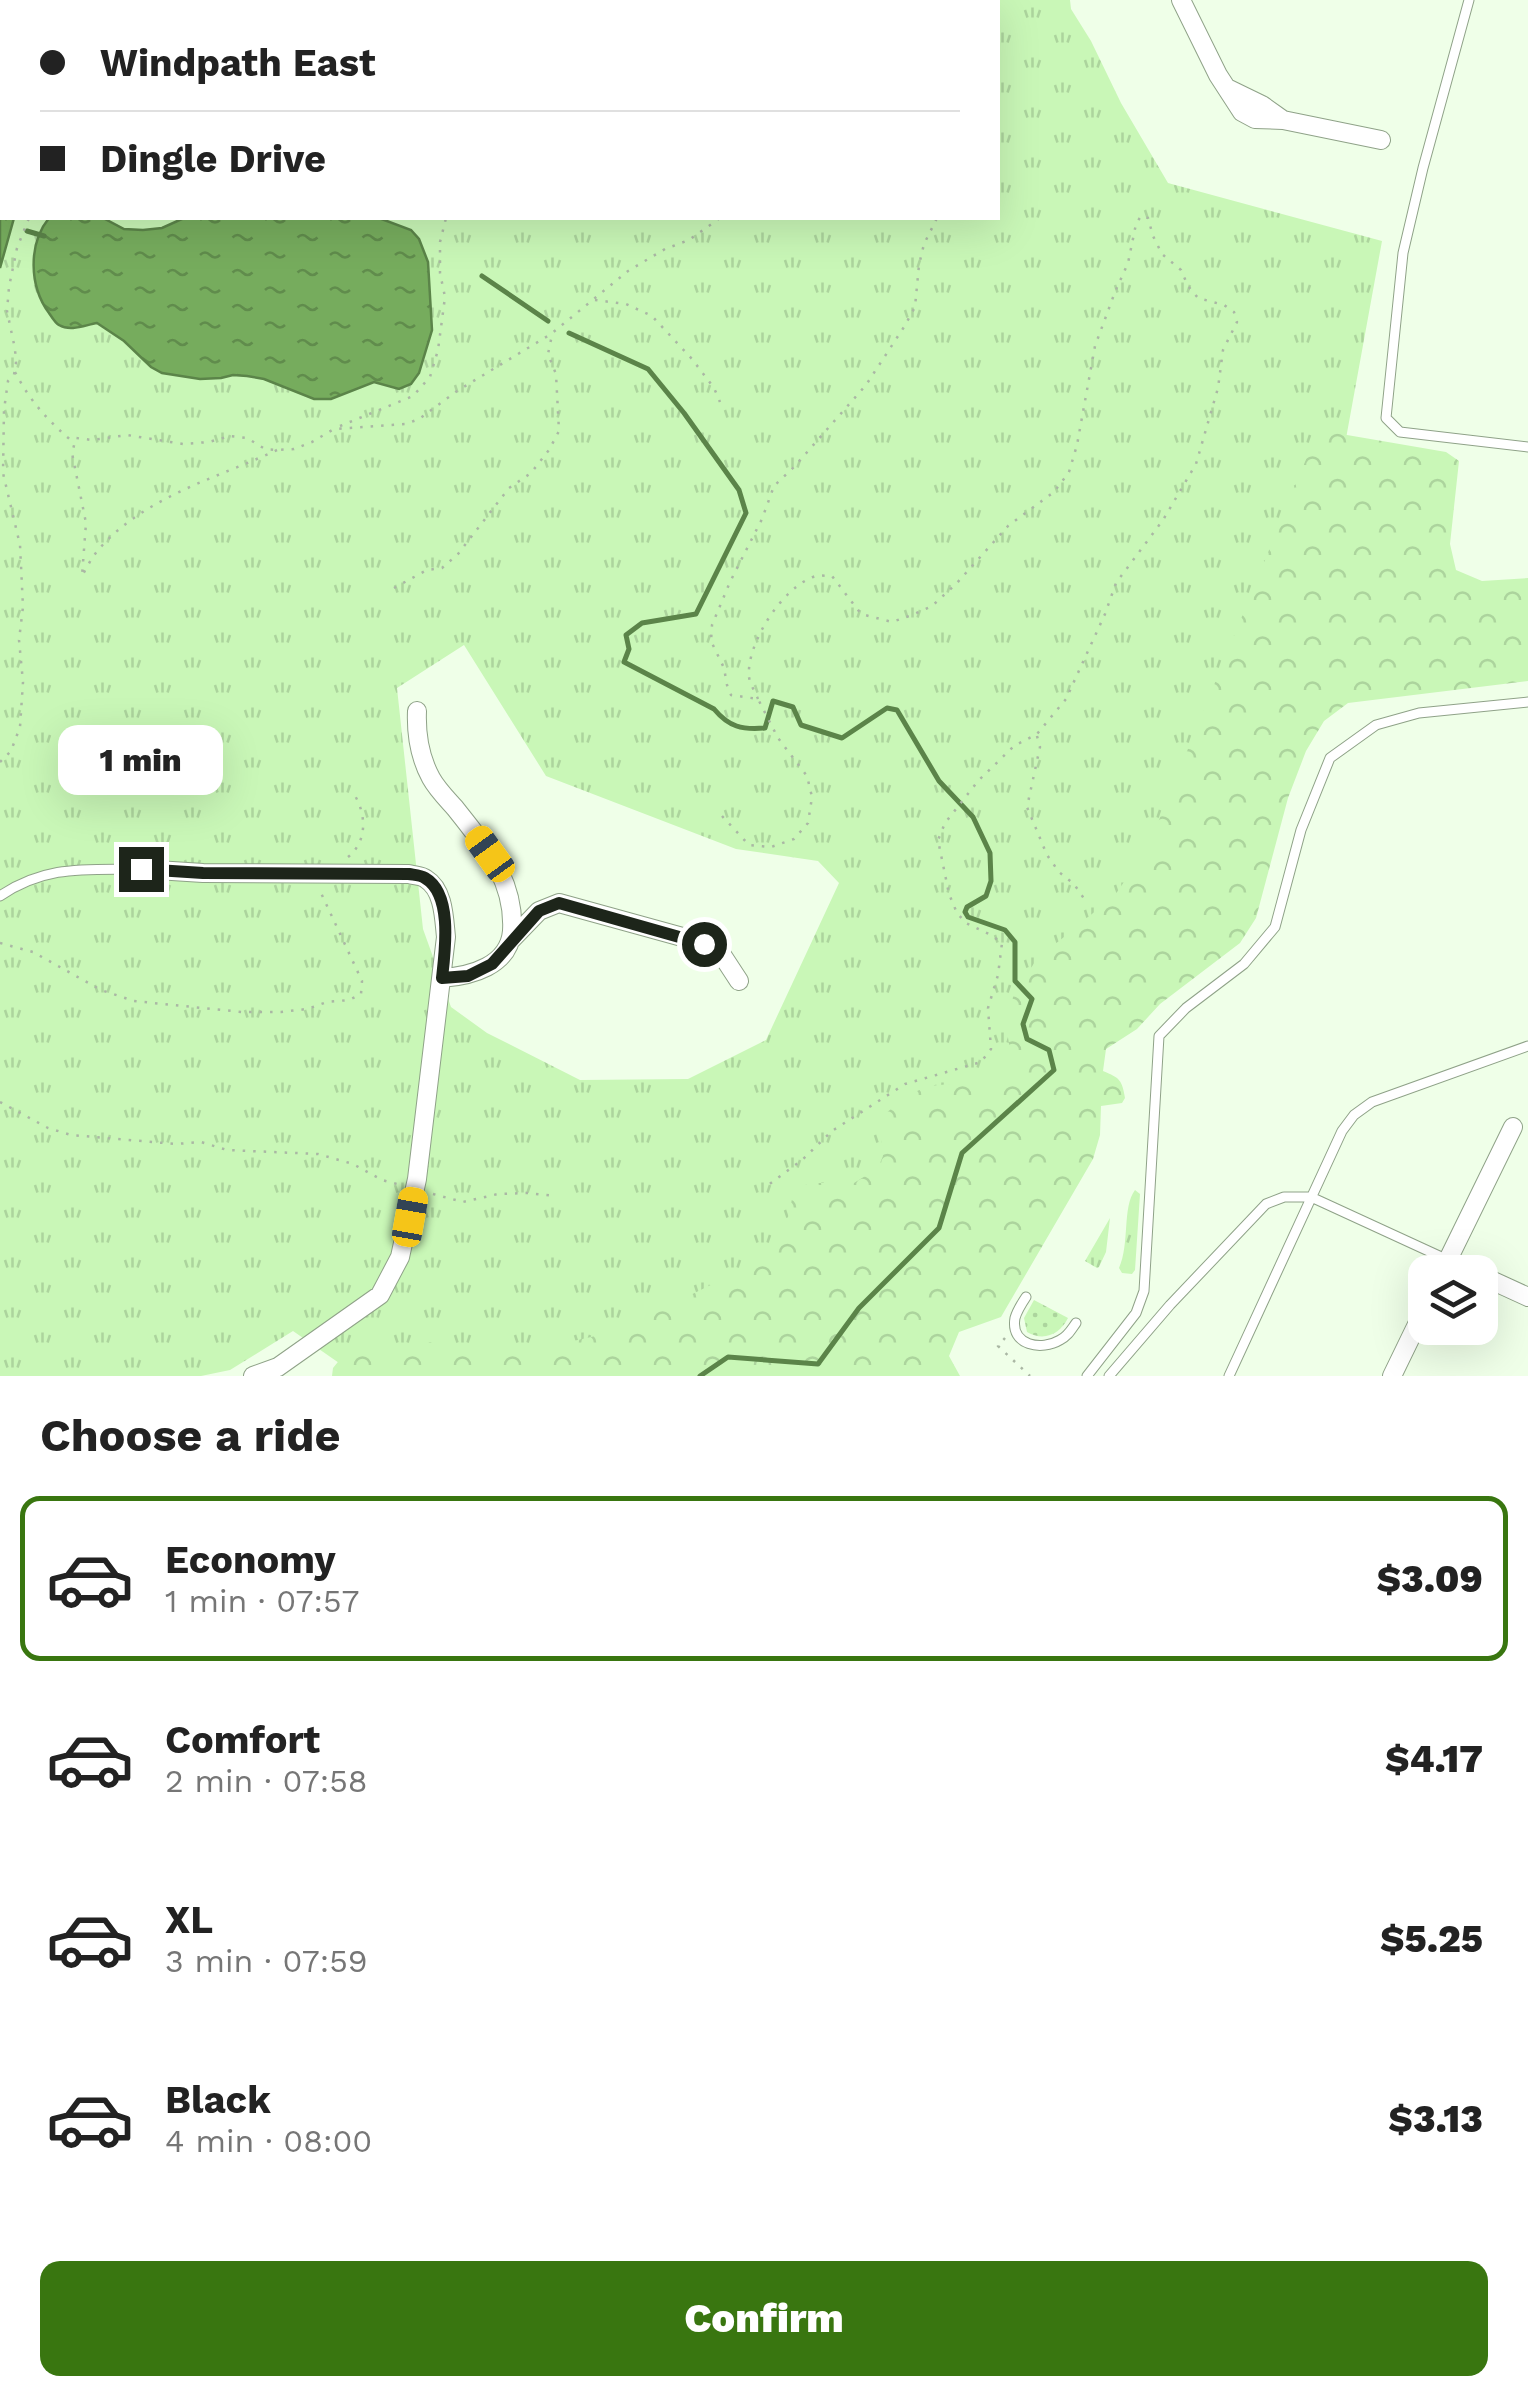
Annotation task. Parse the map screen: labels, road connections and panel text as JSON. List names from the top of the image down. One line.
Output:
{"page":{"banner":["Windpath East","Dingle Drive"],"bubble":"1 min","heading":"Choose a ride","list":[{"name":"Economy","note":"1 min · 07:57","value":"$3.09"},{"name":"Comfort","note":"2 min · 07:58","value":"$4.17"},{"name":"XL","note":"3 min · 07:59","value":"$5.25"},{"name":"Black","note":"4 min · 08:00","value":"$3.13"}],"buttons":"Confirm"}}
